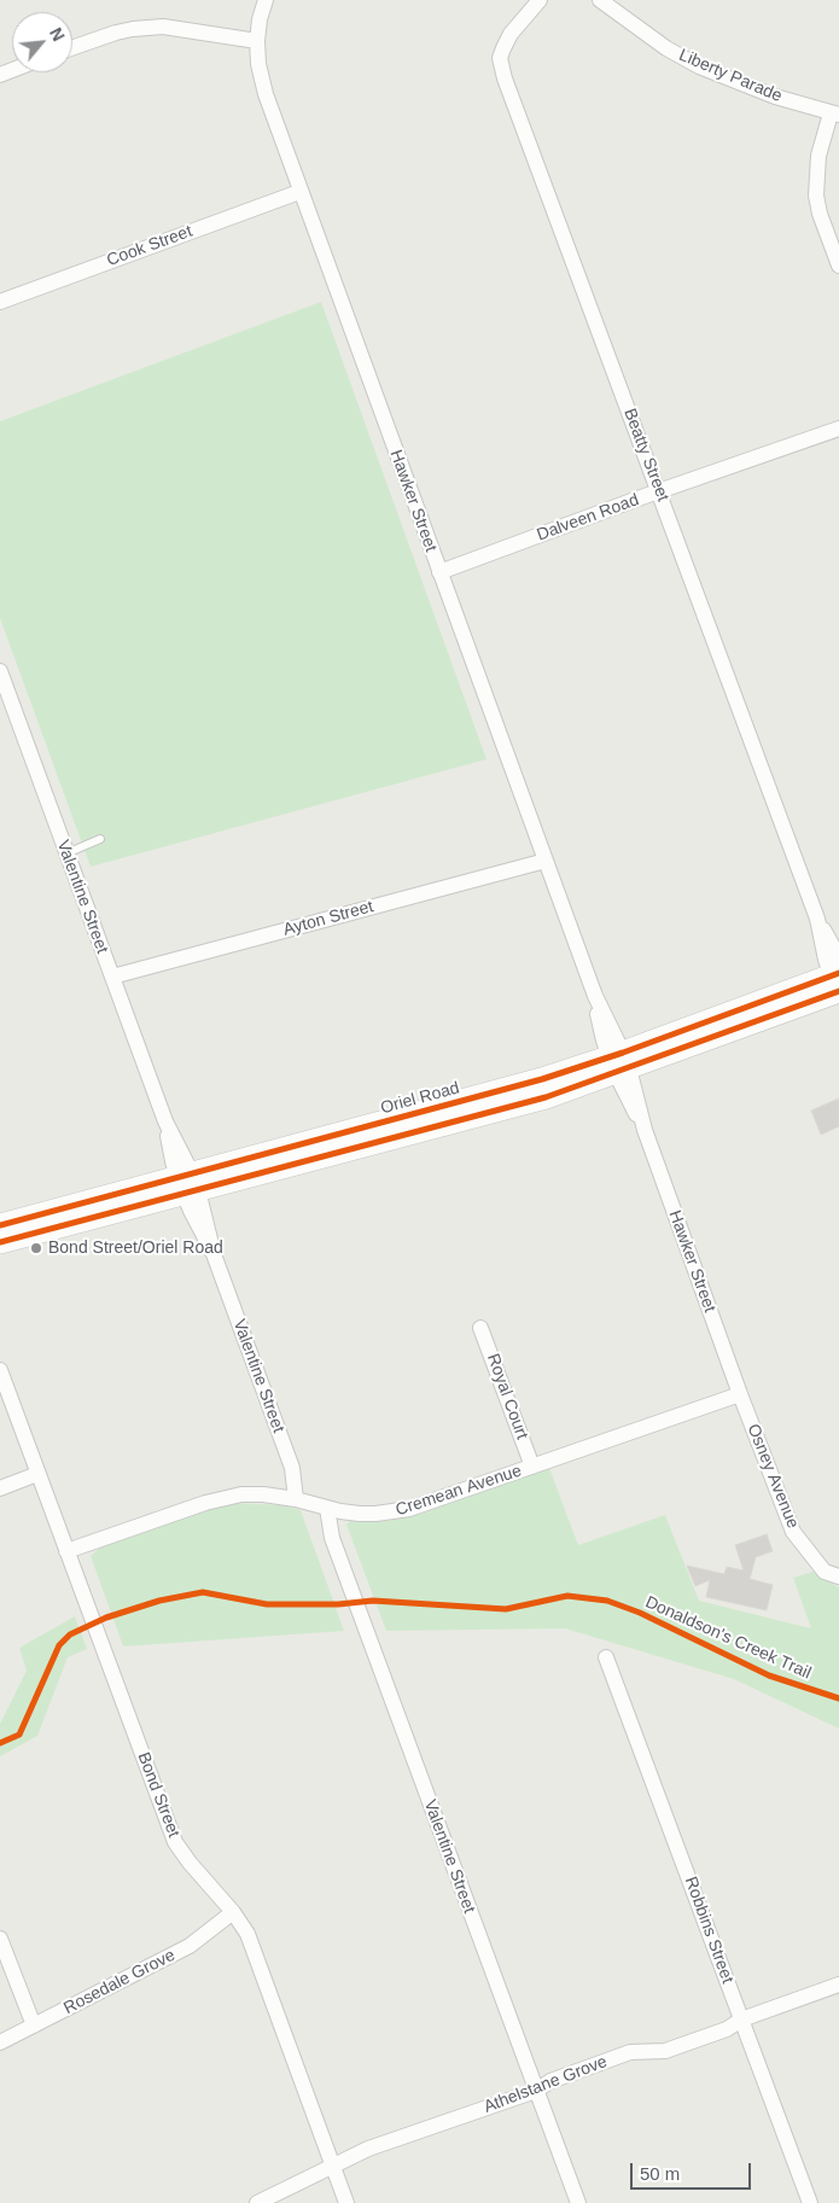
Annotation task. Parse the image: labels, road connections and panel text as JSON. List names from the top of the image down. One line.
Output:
{"streets":{"main road":["Oriel Road"],"street":["Liberty Parade","Cook Street","Beatty Street","Hawker Street","Dalveen Road","Valentine Street","Ayton Street","Royal Court","Osney Avenue","Cremean Avenue","Bond Street","Robbins Street","Rosedale Grove","Athelstane Grove"],"cycle path":["Donaldson's Creek Trail"]},"crossings":[["Cook Street","Hawker Street"],["Beatty Street","Dalveen Road"],["Beatty Street","Oriel Road"],["Hawker Street","Dalveen Road"],["Hawker Street","Ayton Street"],["Hawker Street","Oriel Road"],["Hawker Street","Osney Avenue"],["Hawker Street","Cremean Avenue"],["Valentine Street","Ayton Street"],["Valentine Street","Oriel Road"],["Valentine Street","Cremean Avenue"],["Valentine Street","Athelstane Grove"],["Royal Court","Cremean Avenue"],["Osney Avenue","Cremean Avenue"],["Cremean Avenue","Bond Street"],["Bond Street","Rosedale Grove"],["Bond Street","Athelstane Grove"],["Robbins Street","Athelstane Grove"]],"places":["Bond Street/Oriel Road"],"scale_bar":"50 m","north":"top right"}
